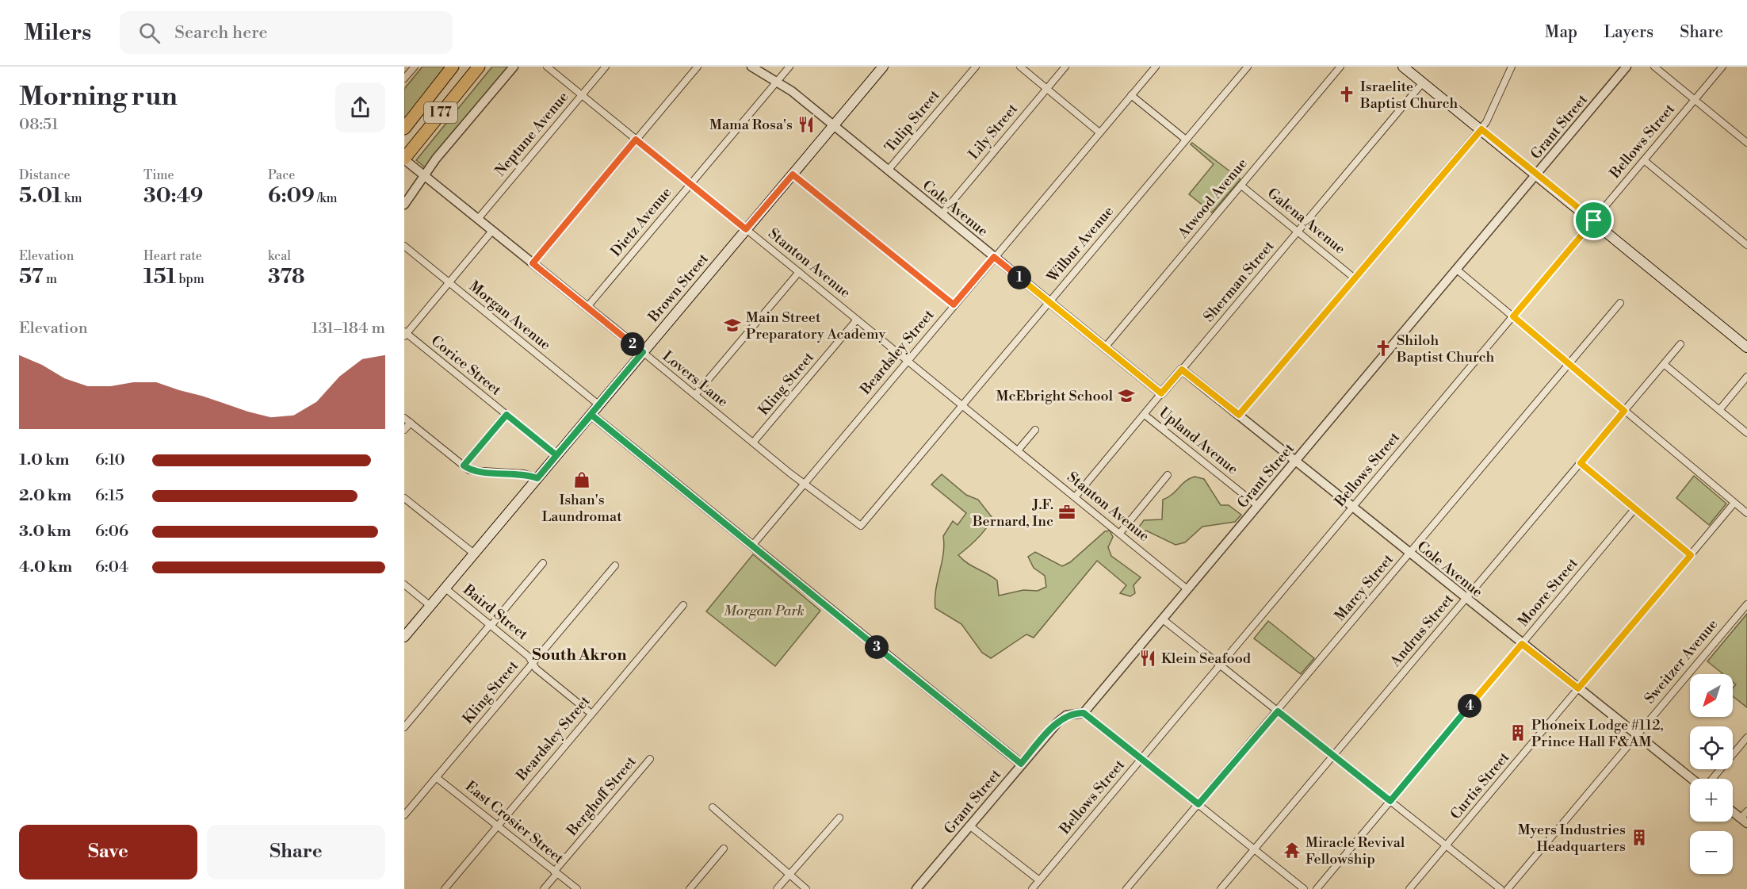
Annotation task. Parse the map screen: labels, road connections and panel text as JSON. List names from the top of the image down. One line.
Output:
{"streets":{"highway":["I 77"],"main road":["Brown Street"],"street":["Tulip Street","Grant Street","Lily Street","Neptune Avenue","Bellows Street","Atwood Avenue","Cole Avenue","Galena Avenue","Dietz Avenue","Wilbur Avenue","Stanton Avenue","Sherman Street","Morgan Avenue","Beardsley Street","Corice Street","Lovers Lane","Kling Street","Upland Avenue","Marcy Street","Moore Street","Baird Street","Andrus Street","Sweitzer Avenue","Curtis Street","Berghoff Street","East Crosier Street"]},"crossings":[["I 77","Lovers Lane"],["Tulip Street","Cole Avenue"],["Grant Street","Cole Avenue"],["Grant Street","Stanton Avenue"],["Grant Street","Upland Avenue"],["Lily Street","Cole Avenue"],["Neptune Avenue","Stanton Avenue"],["Neptune Avenue","Lovers Lane"],["Bellows Street","Cole Avenue"],["Atwood Avenue","Cole Avenue"],["Atwood Avenue","Galena Avenue"],["Cole Avenue","Dietz Avenue"],["Cole Avenue","Wilbur Avenue"],["Cole Avenue","Sherman Street"],["Cole Avenue","Brown Street"],["Cole Avenue","Beardsley Street"],["Cole Avenue","Marcy Street"],["Cole Avenue","Moore Street"],["Cole Avenue","Andrus Street"],["Cole Avenue","Sweitzer Avenue"],["Cole Avenue","Curtis Street"],["Galena Avenue","Sherman Street"],["Dietz Avenue","Stanton Avenue"],["Dietz Avenue","Lovers Lane"],["Wilbur Avenue","Stanton Avenue"],["Wilbur Avenue","Lovers Lane"],["Stanton Avenue","Sherman Street"],["Stanton Avenue","Brown Street"],["Stanton Avenue","Beardsley Street"],["Stanton Avenue","Kling Street"],["Sherman Street","Upland Avenue"],["Brown Street","Morgan Avenue"],["Brown Street","Corice Street"],["Brown Street","Lovers Lane"],["Brown Street","Baird Street"],["Beardsley Street","Lovers Lane"],["Beardsley Street","Baird Street"],["Beardsley Street","East Crosier Street"],["Lovers Lane","Kling Street"],["Kling Street","Baird Street"],["Kling Street","East Crosier Street"],["Berghoff Street","East Crosier Street"]],"districts":["South Akron"],"parks":["Morgan Park"],"places":{"church":["Israelite Baptist Church","Shiloh Baptist Church"],"restaurant":["Mama Rosa's","Klein Seafood"],"school or university":["Main Street Preparatory Academy","McEbright School"],"shop":["Ishan's Laundromat"],"office":["J.F. Bernard, Inc"],"building":["Phoneix Lodge #112, Prince Hall F&AM","Myers Industries Headquarters"],"temple":["Miracle Revival Fellowship"]},"north":"bottom left","page":{"header":"Milers","search":"Search here","nav":["Map","Layers","Share"],"heading":["Morning run","08:51"],"stats":[["Distance","5.01 km"],["Time","30:49"],["Pace","6:09 /km"],["Elevation","57 m"],["Heart rate","151 bpm"],["kcal","378"]],"pins":["1","2","3","4"],"chart":["Elevation","131–184 m"],"list":[{"name":"1.0 km","note":"6:10"},{"name":"2.0 km","note":"6:15"},{"name":"3.0 km","note":"6:06"},{"name":"4.0 km","note":"6:04"}],"map_buttons":["+","−"],"buttons":["Save","Share"]}}
